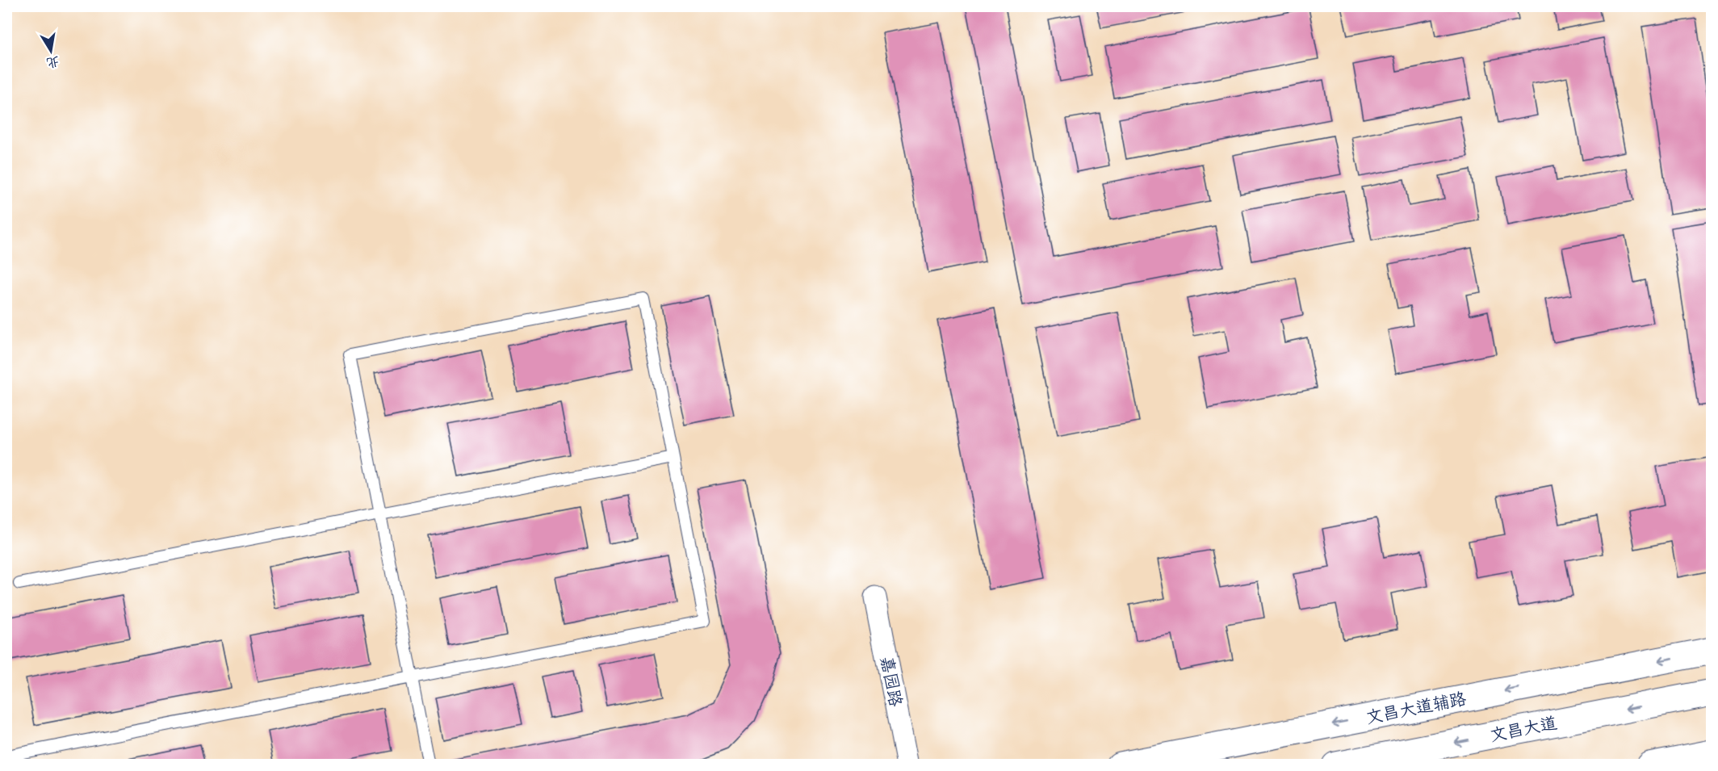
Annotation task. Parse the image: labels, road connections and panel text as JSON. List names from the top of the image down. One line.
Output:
{"streets":{"street":["嘉园路","文昌大道辅路","文昌大道"]},"one_way":["文昌大道辅路","文昌大道"],"north":"bottom"}
